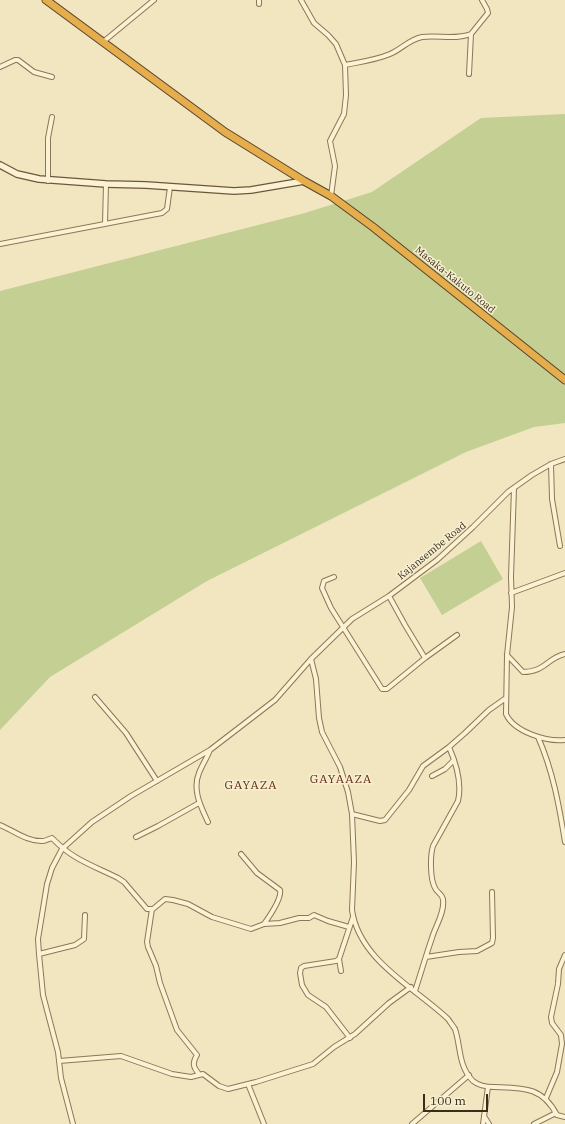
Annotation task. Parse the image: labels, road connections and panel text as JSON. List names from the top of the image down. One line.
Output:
{"streets":{"highway":["Masaka-Kakuto Road"],"street":["Kajansembe Road"]},"districts":["GAYAAZA","GAYAZA"],"scale_bar":"100 m"}
